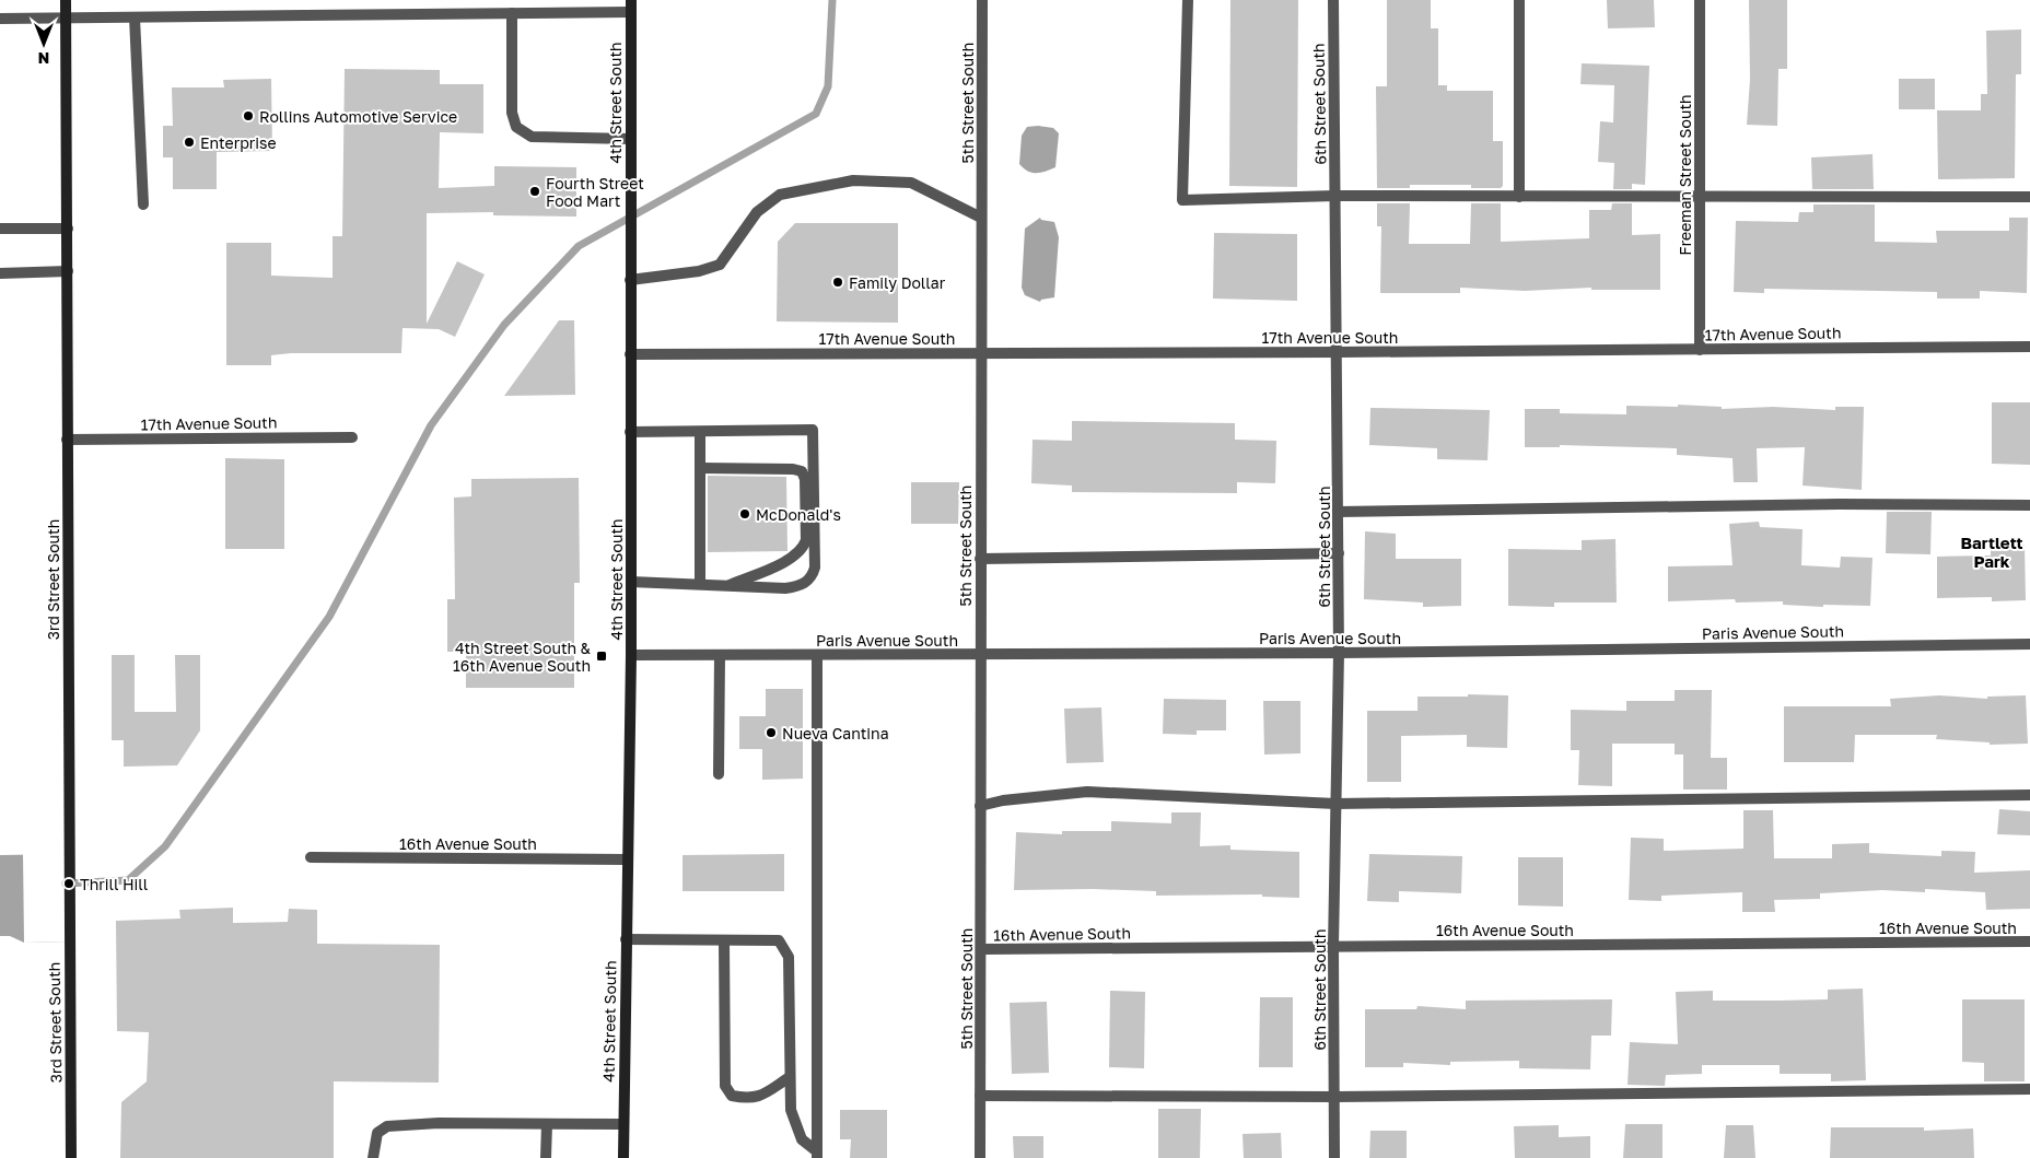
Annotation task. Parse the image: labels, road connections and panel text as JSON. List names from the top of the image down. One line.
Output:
{"streets":{"main road":["4th Street South","3rd Street South"],"street":["5th Street South","6th Street South","Freeman Street South","17th Avenue South","Paris Avenue South","16th Avenue South"]},"crossings":[["4th Street South","17th Avenue South"],["4th Street South","Paris Avenue South"],["4th Street South","16th Avenue South"],["5th Street South","17th Avenue South"],["5th Street South","Paris Avenue South"],["5th Street South","16th Avenue South"],["6th Street South","17th Avenue South"],["6th Street South","Paris Avenue South"],["6th Street South","16th Avenue South"],["Freeman Street South","17th Avenue South"],["17th Avenue South","3rd Street South"]],"districts":["Bartlett Park"],"places":{"other":["Rollins Automotive Service","Enterprise","Fourth Street Food Mart","Family Dollar","McDonald's","Nueva Cantina","Thrill Hill"],"transit":["4th Street South & 16th Avenue South"]},"north":"bottom"}
